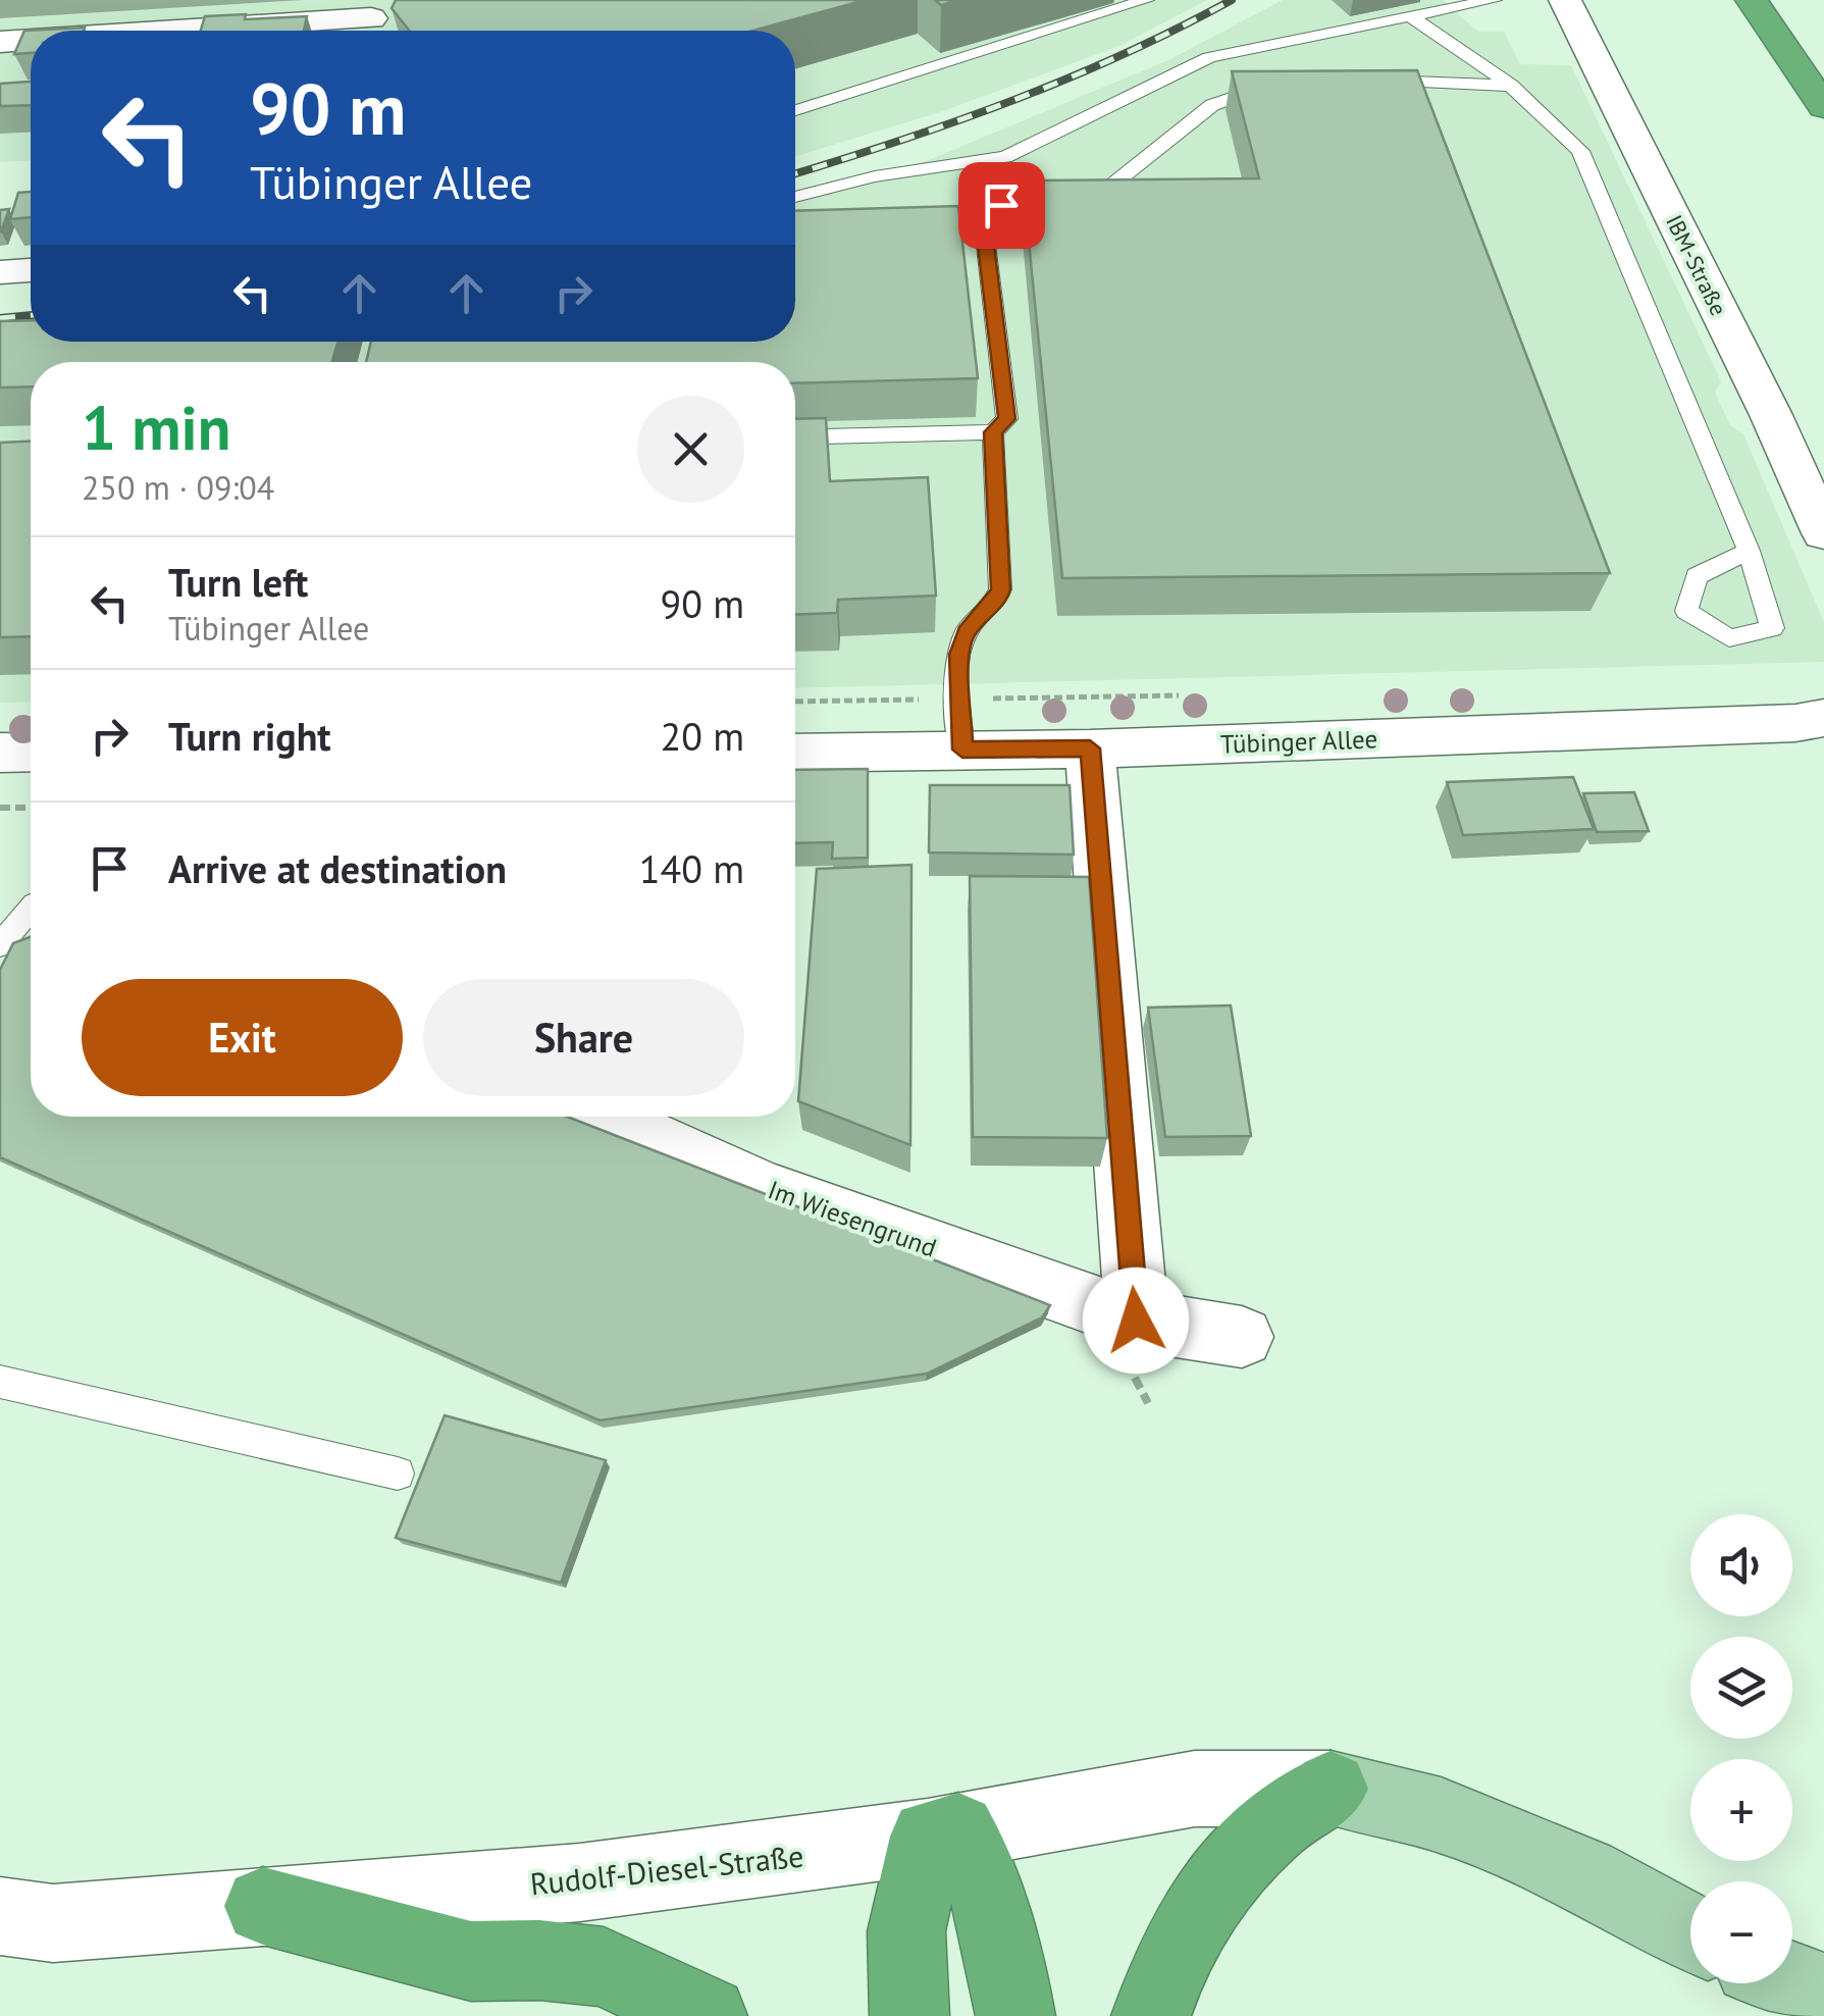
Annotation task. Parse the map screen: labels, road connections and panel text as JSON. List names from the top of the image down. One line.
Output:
{"streets":{"street":["IBM-Straße","Tübinger Allee","Im Wiesengrund","Rudolf-Diesel-Straße"]},"page":{"turn":["90 m","Tübinger Allee"],"heading":["1 min","250 m · 09:04"],"list":[{"name":"Turn left","note":"Tübinger Allee","value":"90 m"},{"name":"Turn right","value":"20 m"},{"name":"Arrive at destination","value":"140 m"}],"buttons":["Exit","Share"],"map_buttons":["+","−"]}}
